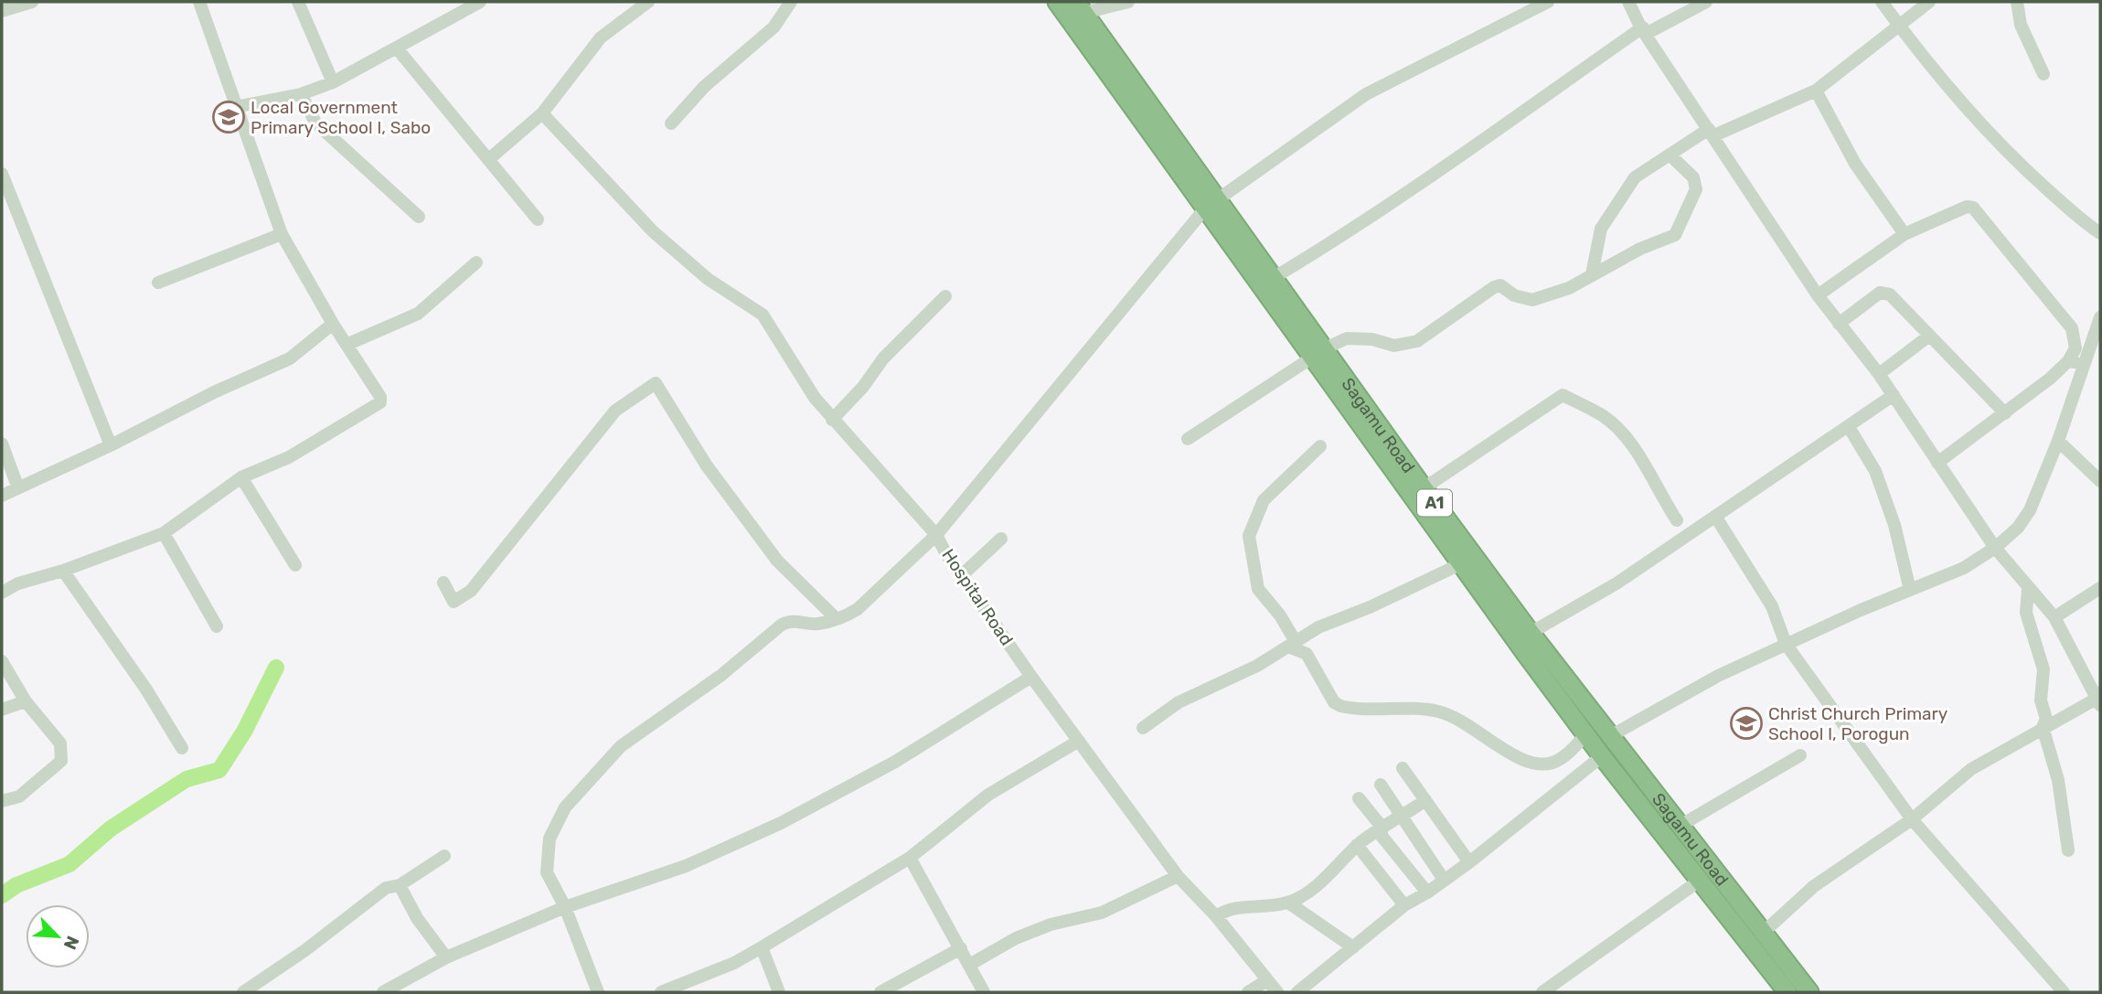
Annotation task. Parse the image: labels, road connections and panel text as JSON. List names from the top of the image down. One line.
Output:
{"streets":{"highway":["Sagamu Road","A1"],"street":["Hospital Road"]},"crossings":[["Sagamu Road","Hospital Road"]],"places":{"school or university":["Local Government Primary School I, Sabo","Christ Church Primary School I, Porogun"]},"north":"bottom right"}
